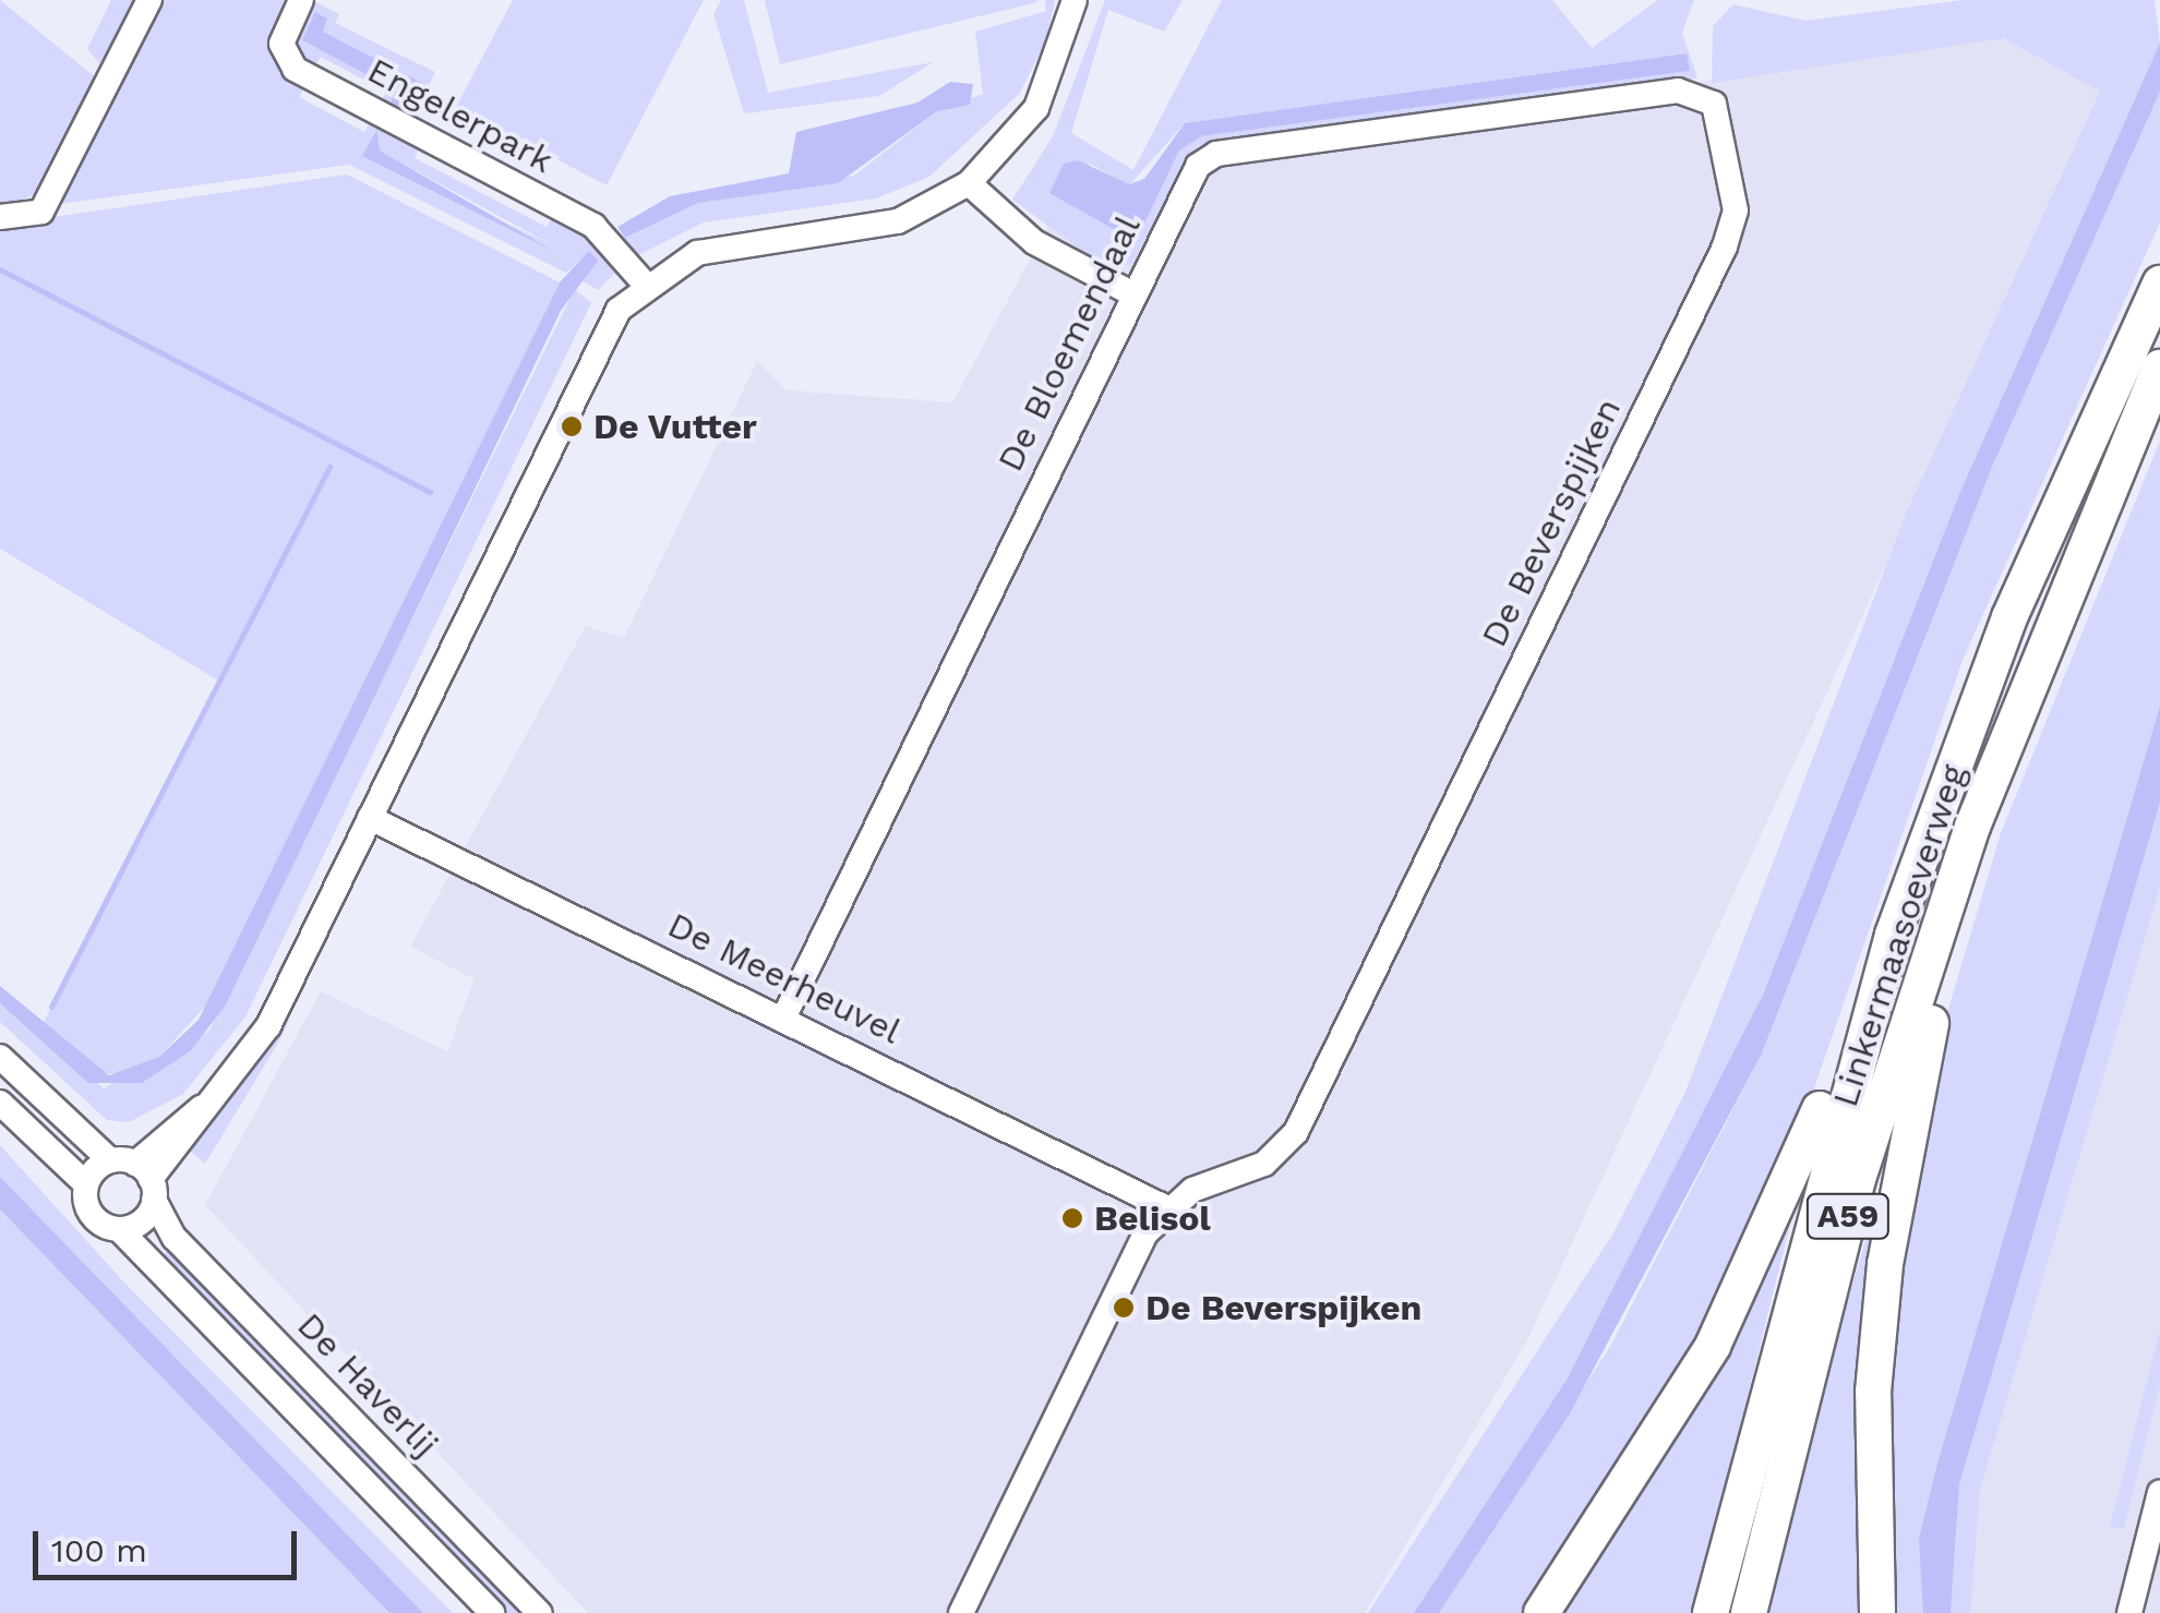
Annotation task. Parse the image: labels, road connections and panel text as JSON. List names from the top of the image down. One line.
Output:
{"streets":{"highway":["Linkermaasoeverweg","A59"],"street":["Engelerpark","De Bloemendaal","De Beverspijken","De Meerheuvel","De Haverlij"]},"crossings":[["De Bloemendaal","De Beverspijken"],["De Bloemendaal","De Meerheuvel"],["De Beverspijken","De Meerheuvel"],["Linkermaasoeverweg","A59"]],"places":["De Vutter","Belisol","De Beverspijken"],"scale_bar":"100 m"}
